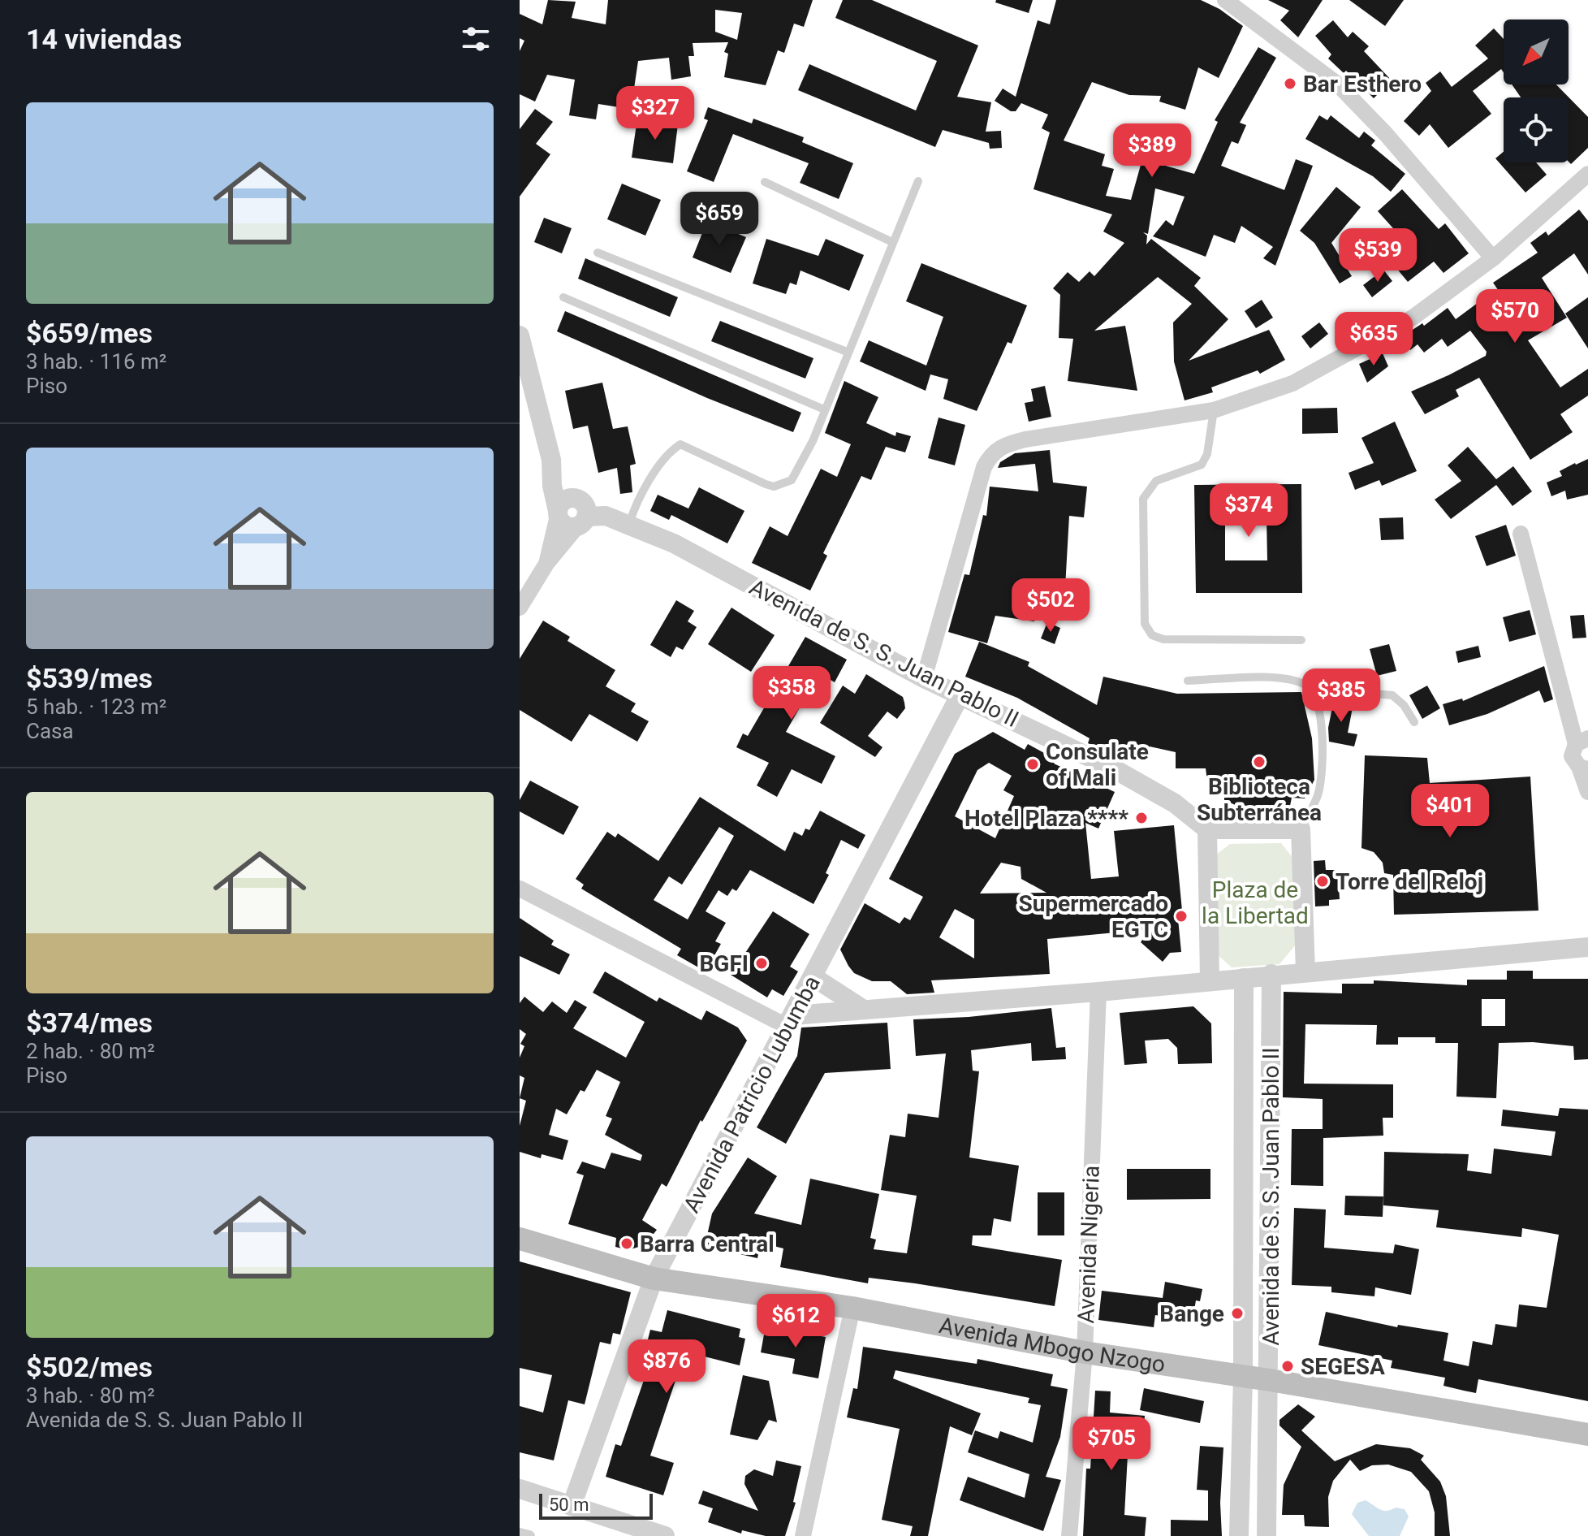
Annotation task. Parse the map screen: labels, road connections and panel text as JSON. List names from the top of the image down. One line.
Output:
{"streets":{"main road":["Avenida Mbogo Nzogo"],"street":["Avenida de S. S. Juan Pablo II","Avenida Patricio Lubumba","Avenida Nigeria"]},"crossings":[["Avenida de S. S. Juan Pablo II","Avenida Patricio Lubumba"],["Avenida de S. S. Juan Pablo II","Avenida Mbogo Nzogo"],["Avenida Patricio Lubumba","Avenida Mbogo Nzogo"],["Avenida Nigeria","Avenida Mbogo Nzogo"]],"parks":["Plaza de la Libertad"],"places":["Bar Esthero","Biblioteca Subterránea","Consulate of Mali","Hotel Plaza ****","Torre del Reloj","Supermercado EGTC","BGFI","Barra Central","Bange","SEGESA"],"scale_bar":"50 m","north":"bottom left","page":{"heading":"14 viviendas","list":[{"name":"$659/mes","note":"3 hab. · 116 m² · Piso"},{"name":"$539/mes","note":"5 hab. · 123 m² · Casa"},{"name":"$374/mes","note":"2 hab. · 80 m² · Piso"},{"name":"$502/mes","note":"3 hab. · 80 m² · Avenida de S. S. Juan Pablo II"}],"price":["$327","$389","$659","$539","$570","$635","$374","$502","$358","$385","$401","$612","$876","$705"],"scale":"50 m"}}
